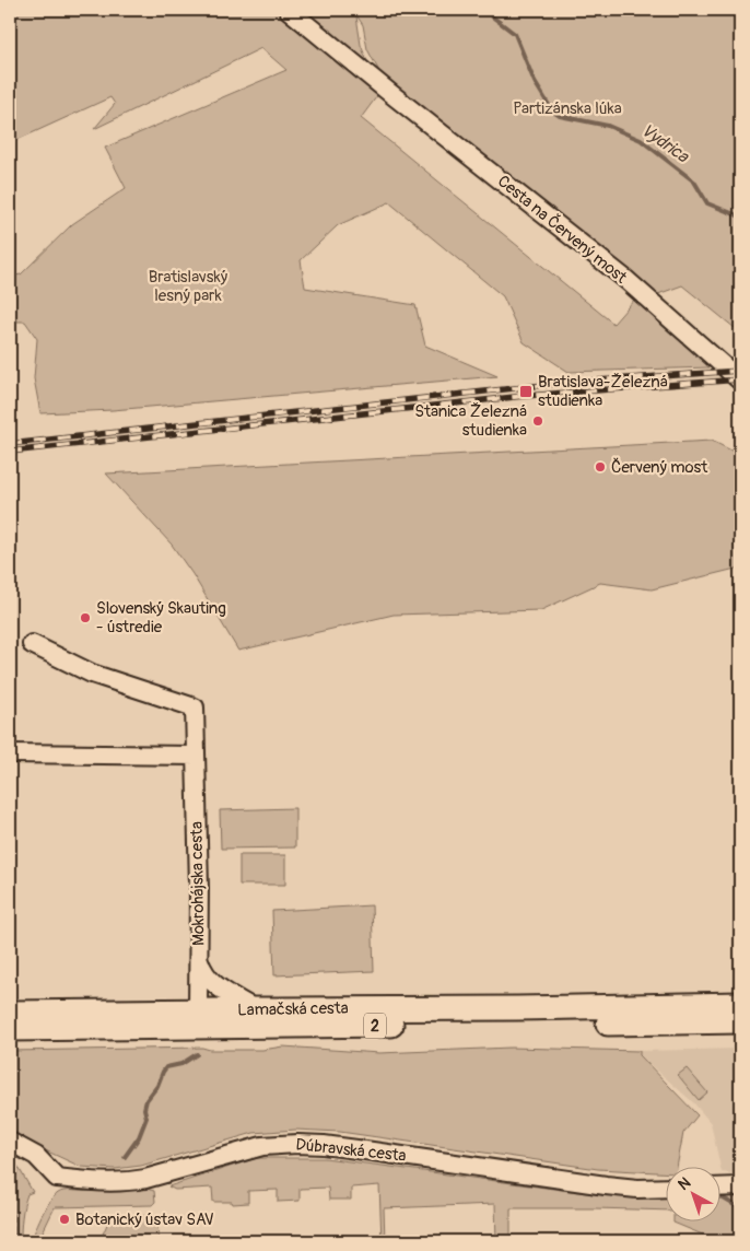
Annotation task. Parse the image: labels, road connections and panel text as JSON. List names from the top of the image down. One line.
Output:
{"streets":{"main road":["Lamačská cesta","2"],"street":["Cesta na Červený most","Mokrohájska cesta","Dúbravská cesta"]},"crossings":[["Mokrohájska cesta","Lamačská cesta"]],"water":["Vydrica"],"parks":["Partizánska lúka","Bratislavský lesný park"],"places":{"transit":["Bratislava-Železná studienka"],"other":["Stanica Železná studienka","Červený most","Slovenský Skauting - ústredie","Botanický ústav SAV"]},"north":"top left"}
